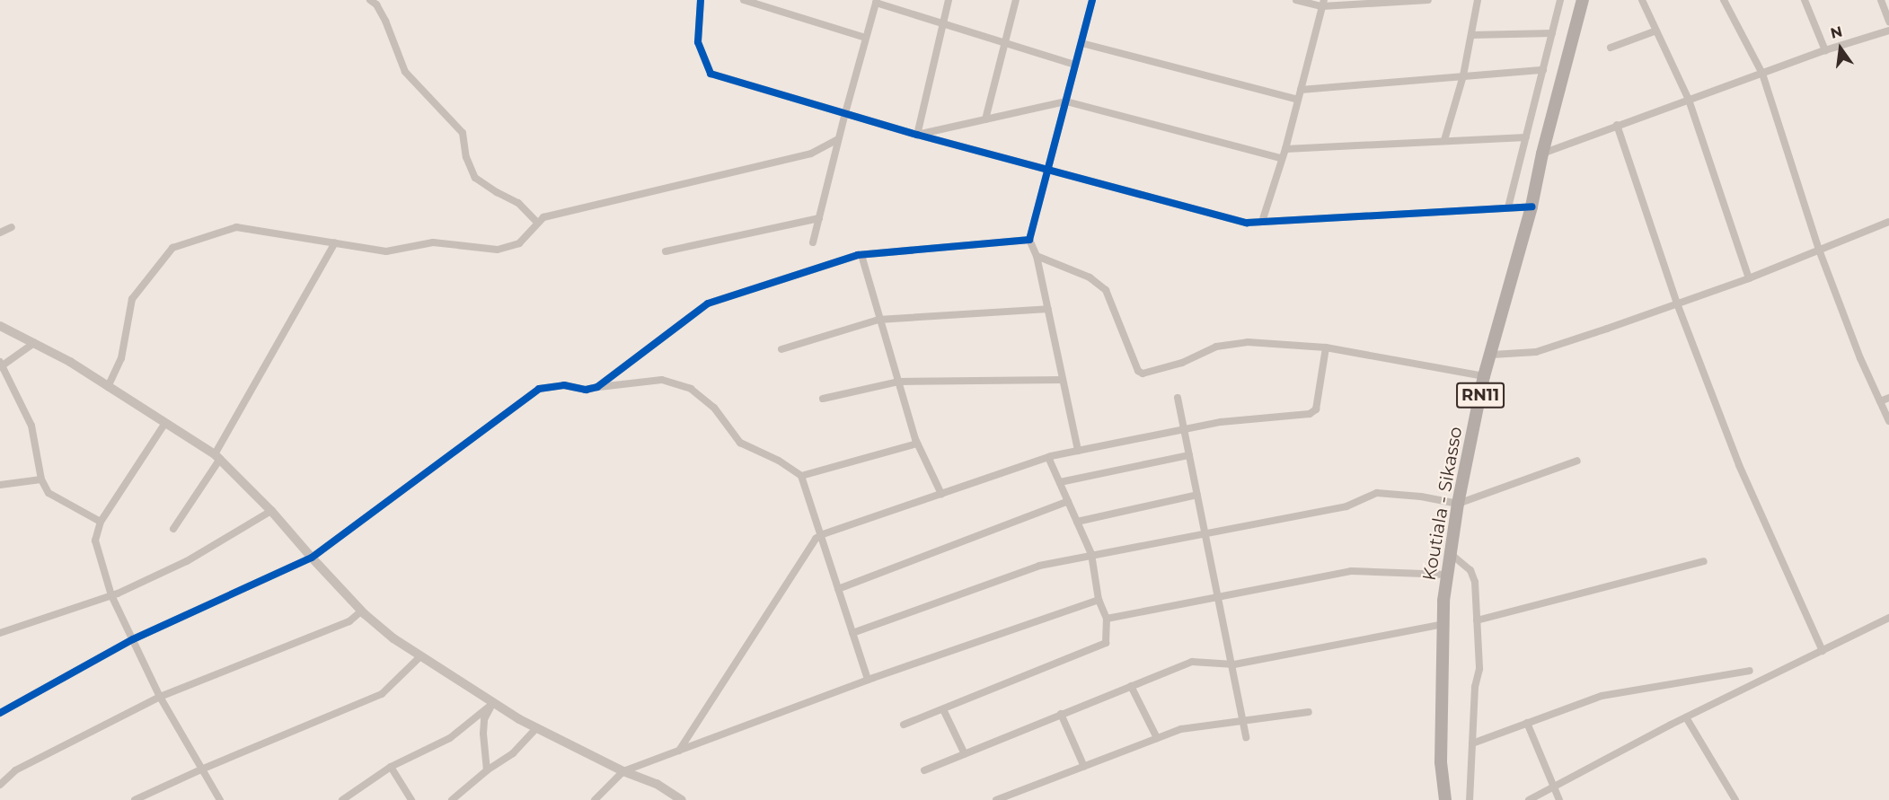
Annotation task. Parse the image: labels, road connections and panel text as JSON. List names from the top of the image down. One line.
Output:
{"streets":{"main road":["RN11","Koutiala - Sikasso"]},"north":"top"}
